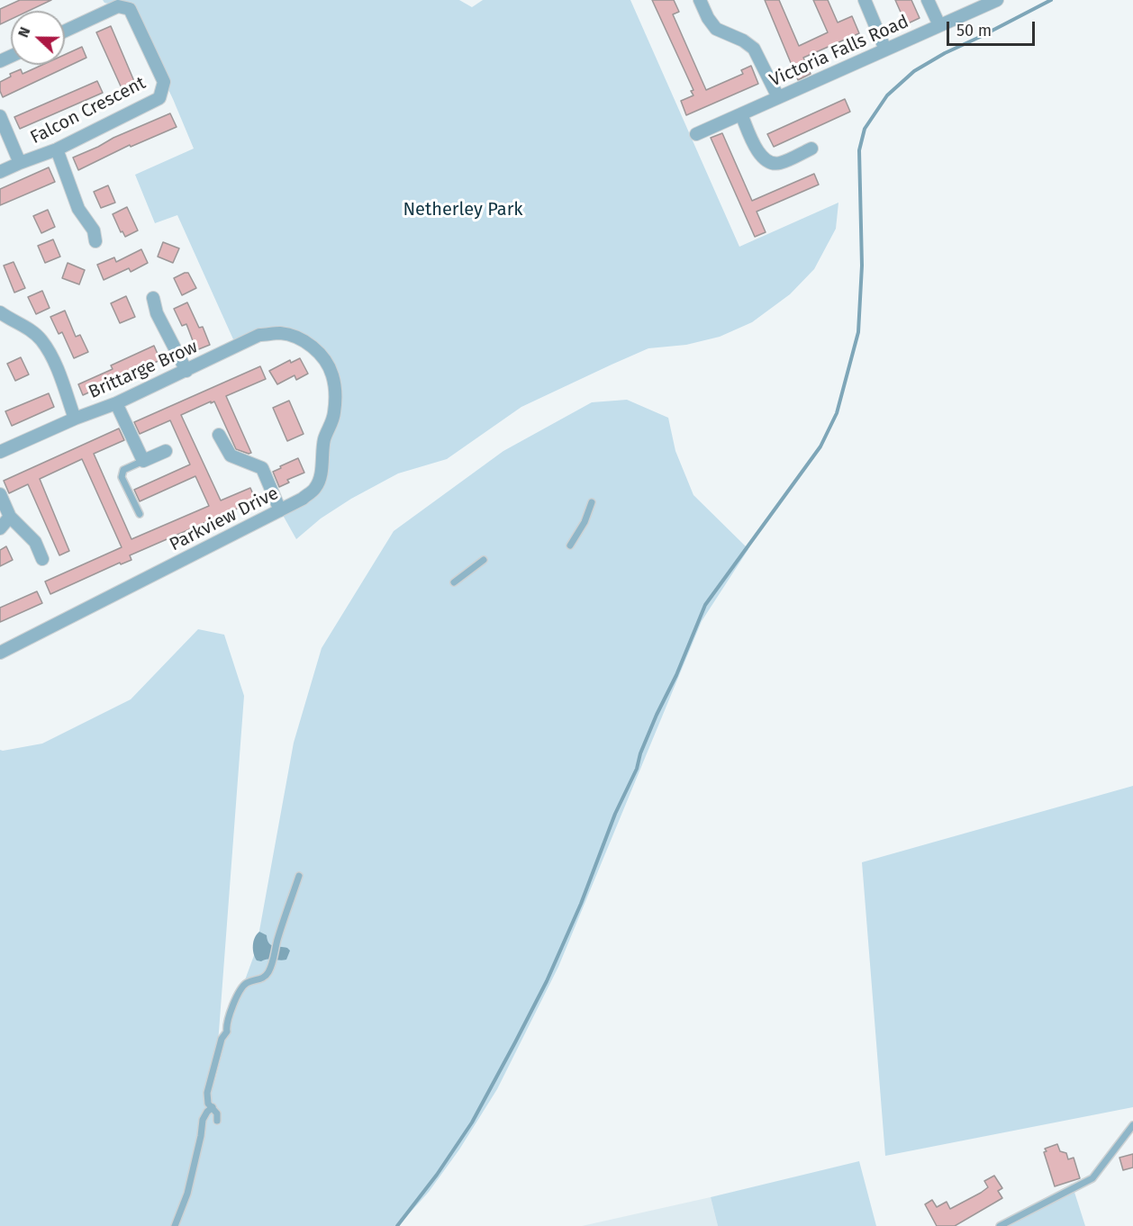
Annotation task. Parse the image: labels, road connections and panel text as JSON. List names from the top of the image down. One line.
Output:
{"streets":{"street":["Victoria Falls Road","Falcon Crescent","Brittarge Brow","Parkview Drive"]},"crossings":[["Brittarge Brow","Parkview Drive"]],"parks":["Netherley Park"],"scale_bar":"50 m","north":"left"}
